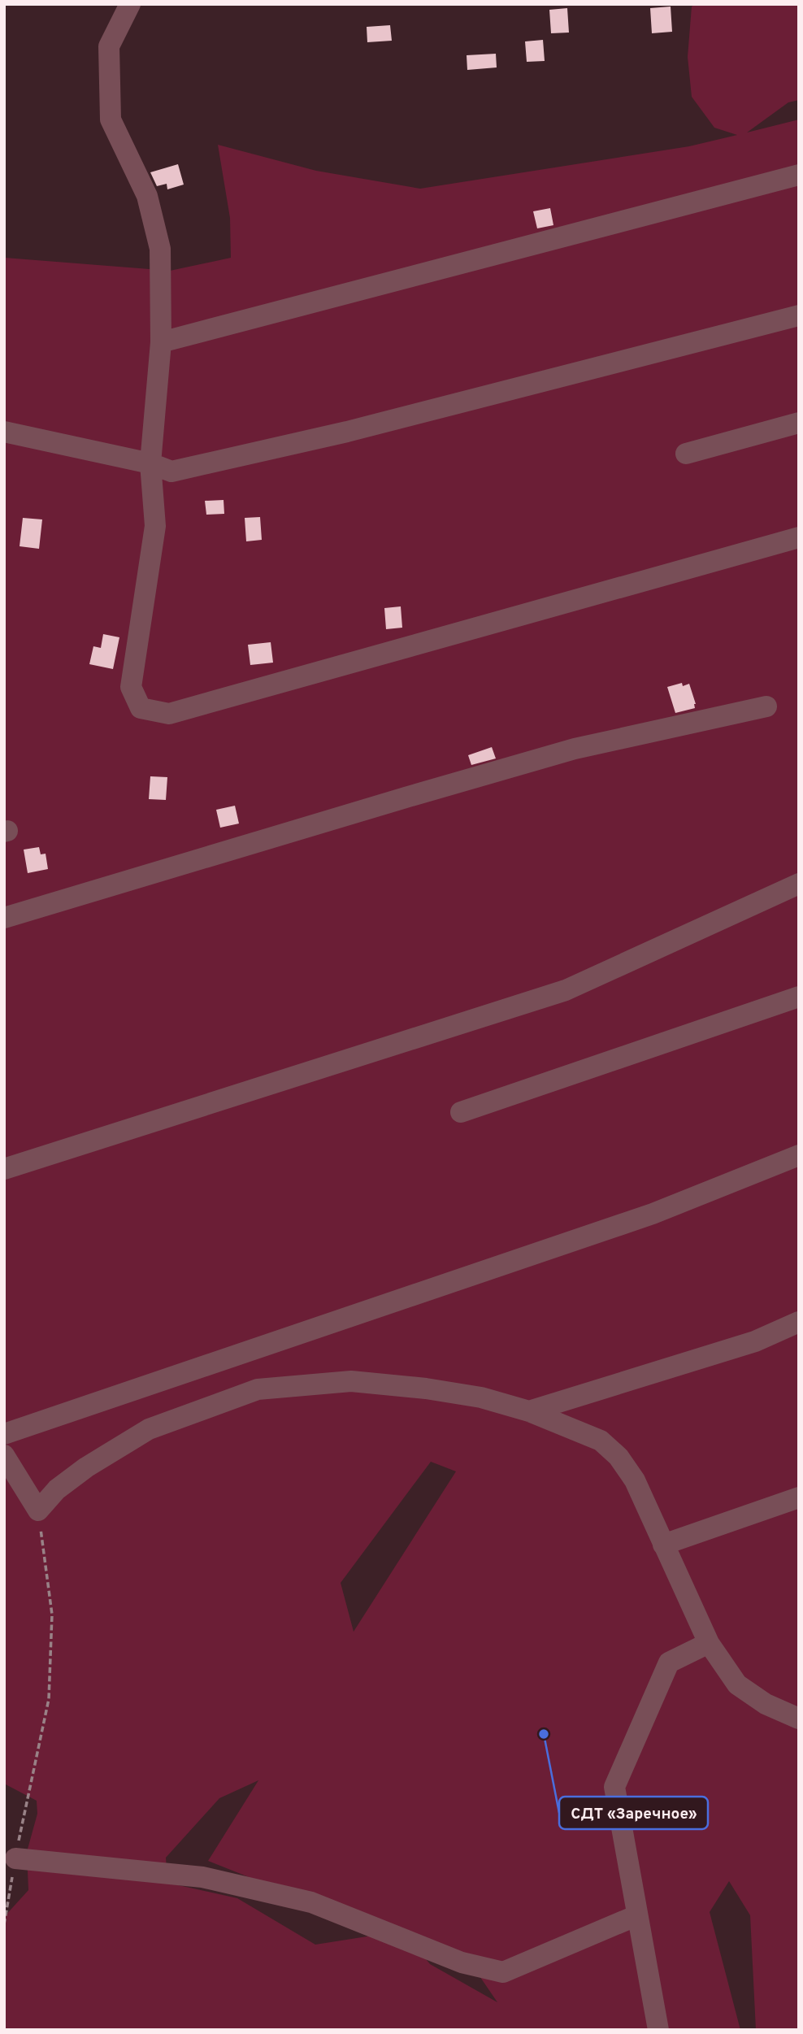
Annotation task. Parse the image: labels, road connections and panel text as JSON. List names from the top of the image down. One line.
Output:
{"places":["СДТ «Заречное»"]}
